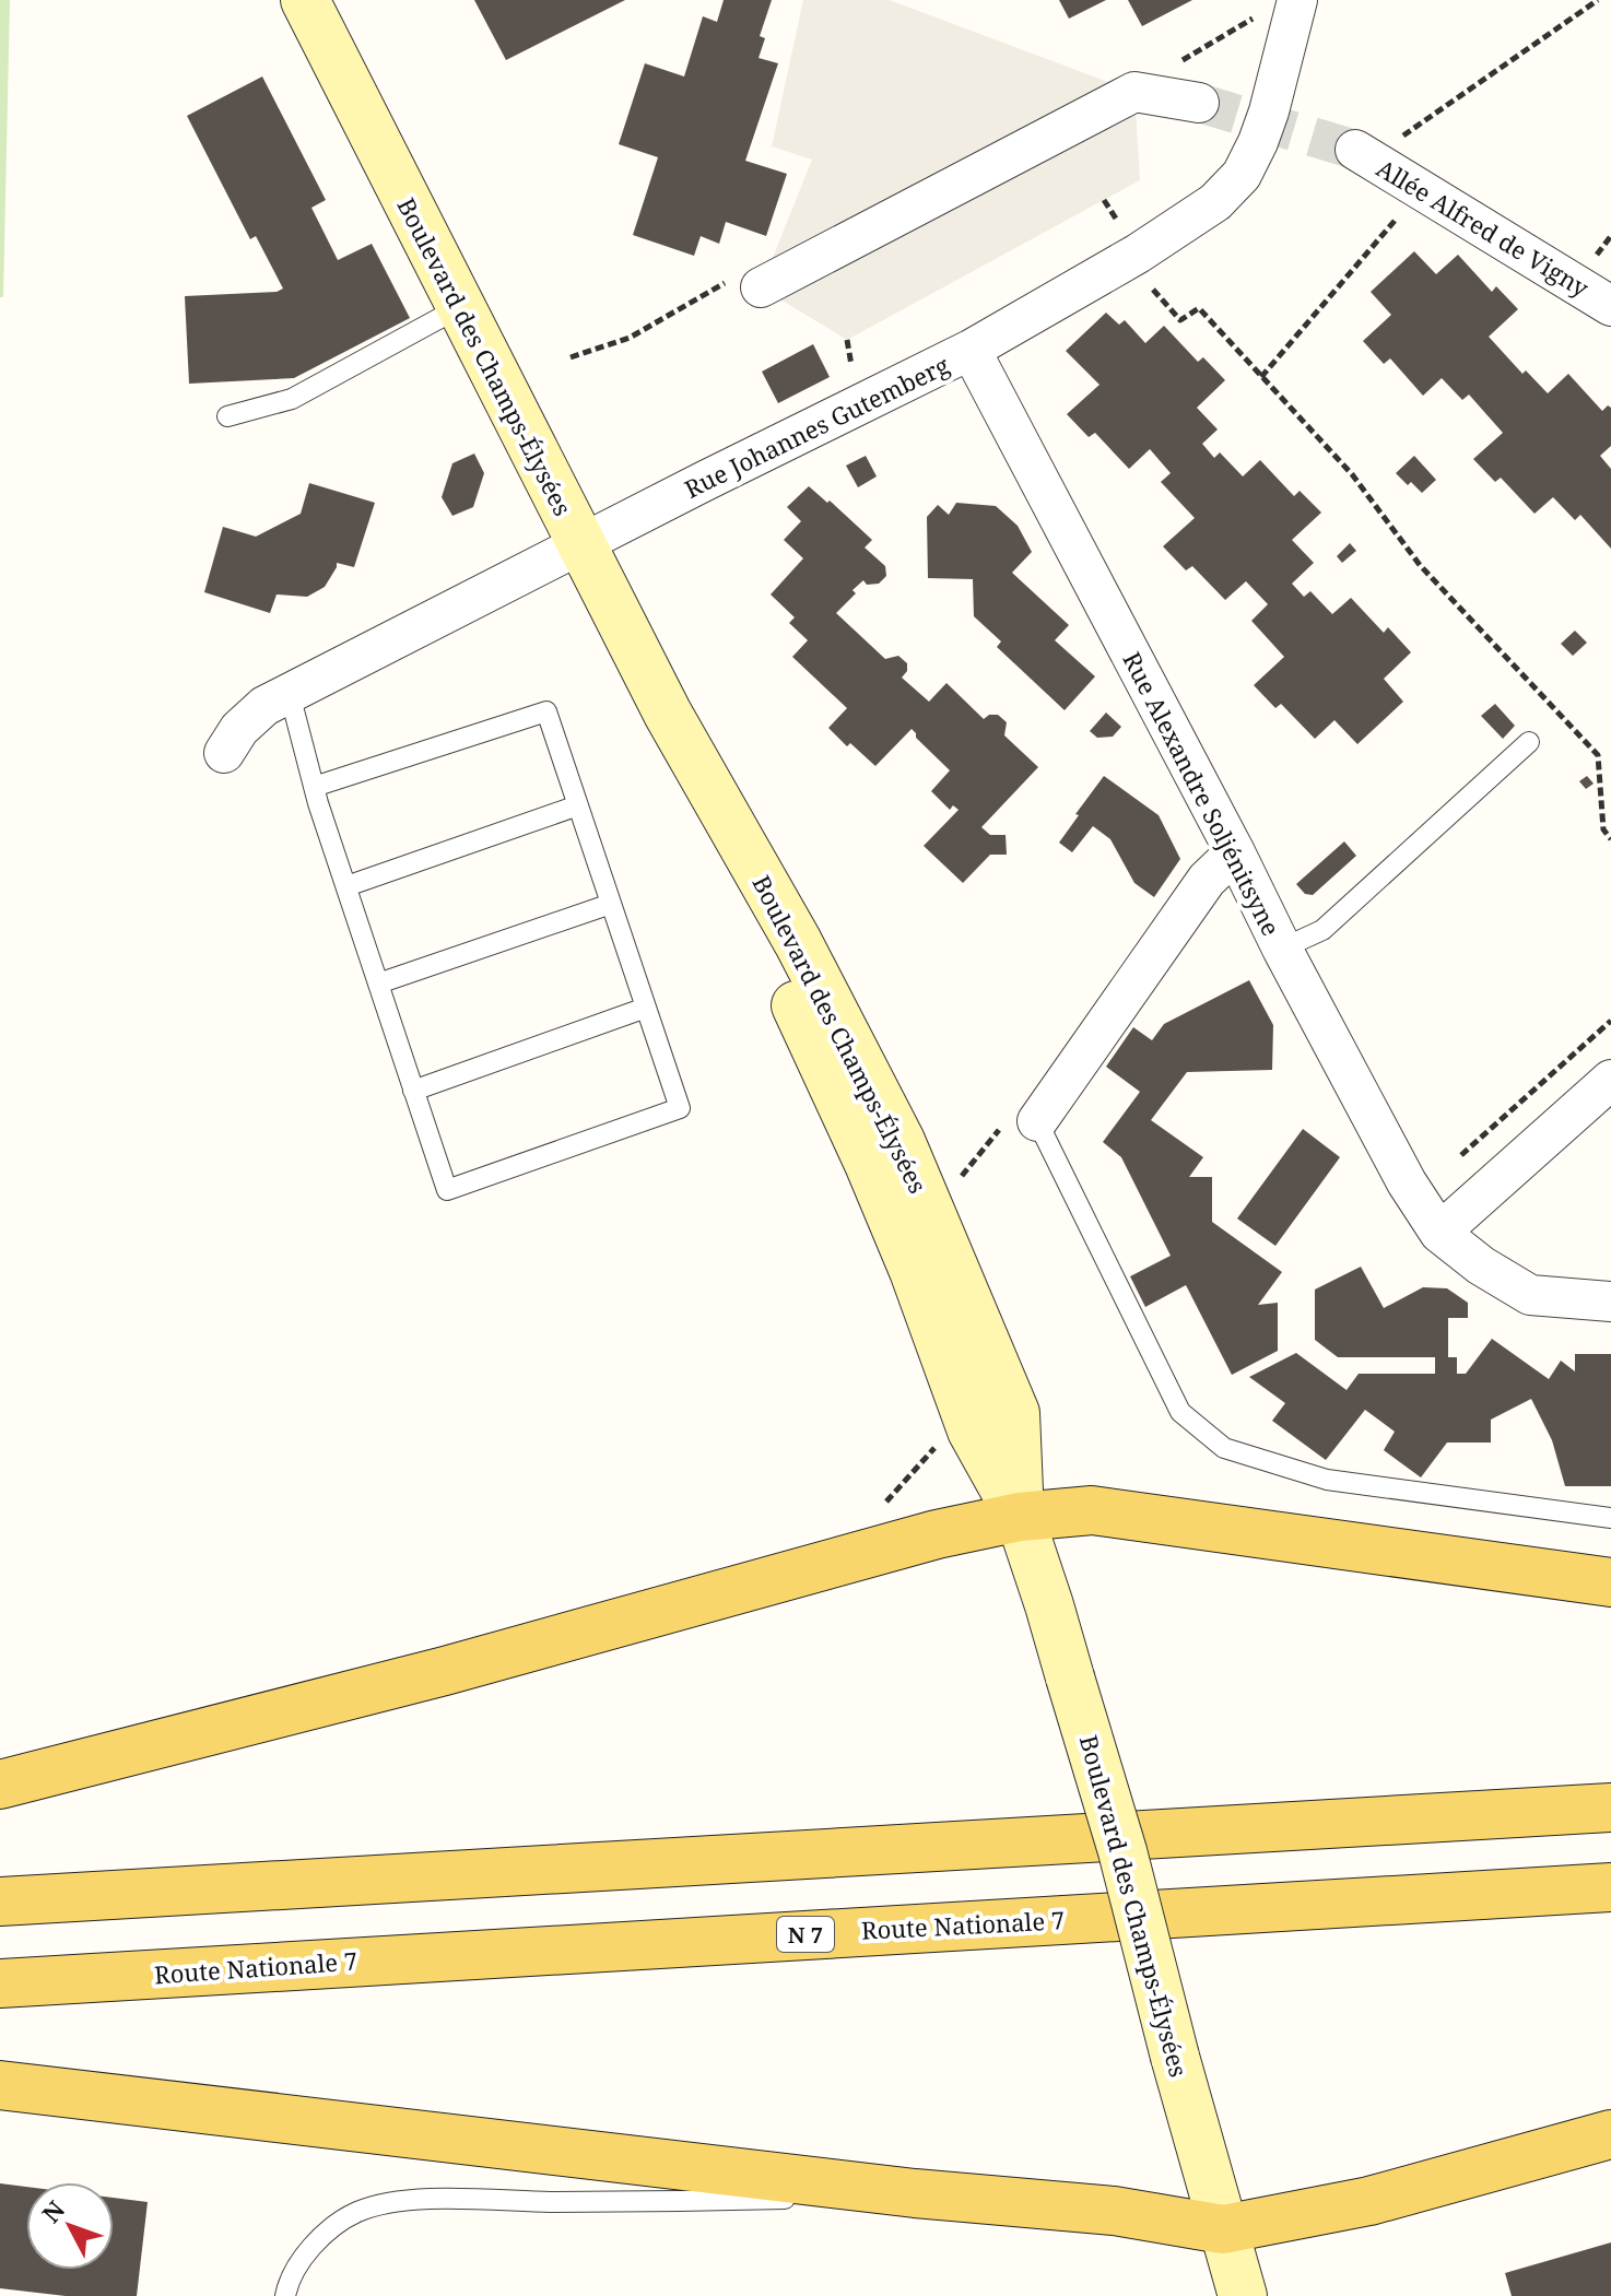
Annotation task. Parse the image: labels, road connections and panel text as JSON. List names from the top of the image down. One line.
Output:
{"streets":{"main road":["Route Nationale 7","N 7"],"street":["Allée Alfred de Vigny","Boulevard des Champs-Élysées","Rue Johannes Gutemberg","Rue Alexandre Soljénitsyne"]},"crossings":[["Boulevard des Champs-Élysées","Rue Johannes Gutemberg"],["Rue Johannes Gutemberg","Rue Alexandre Soljénitsyne"]],"north":"top left"}
